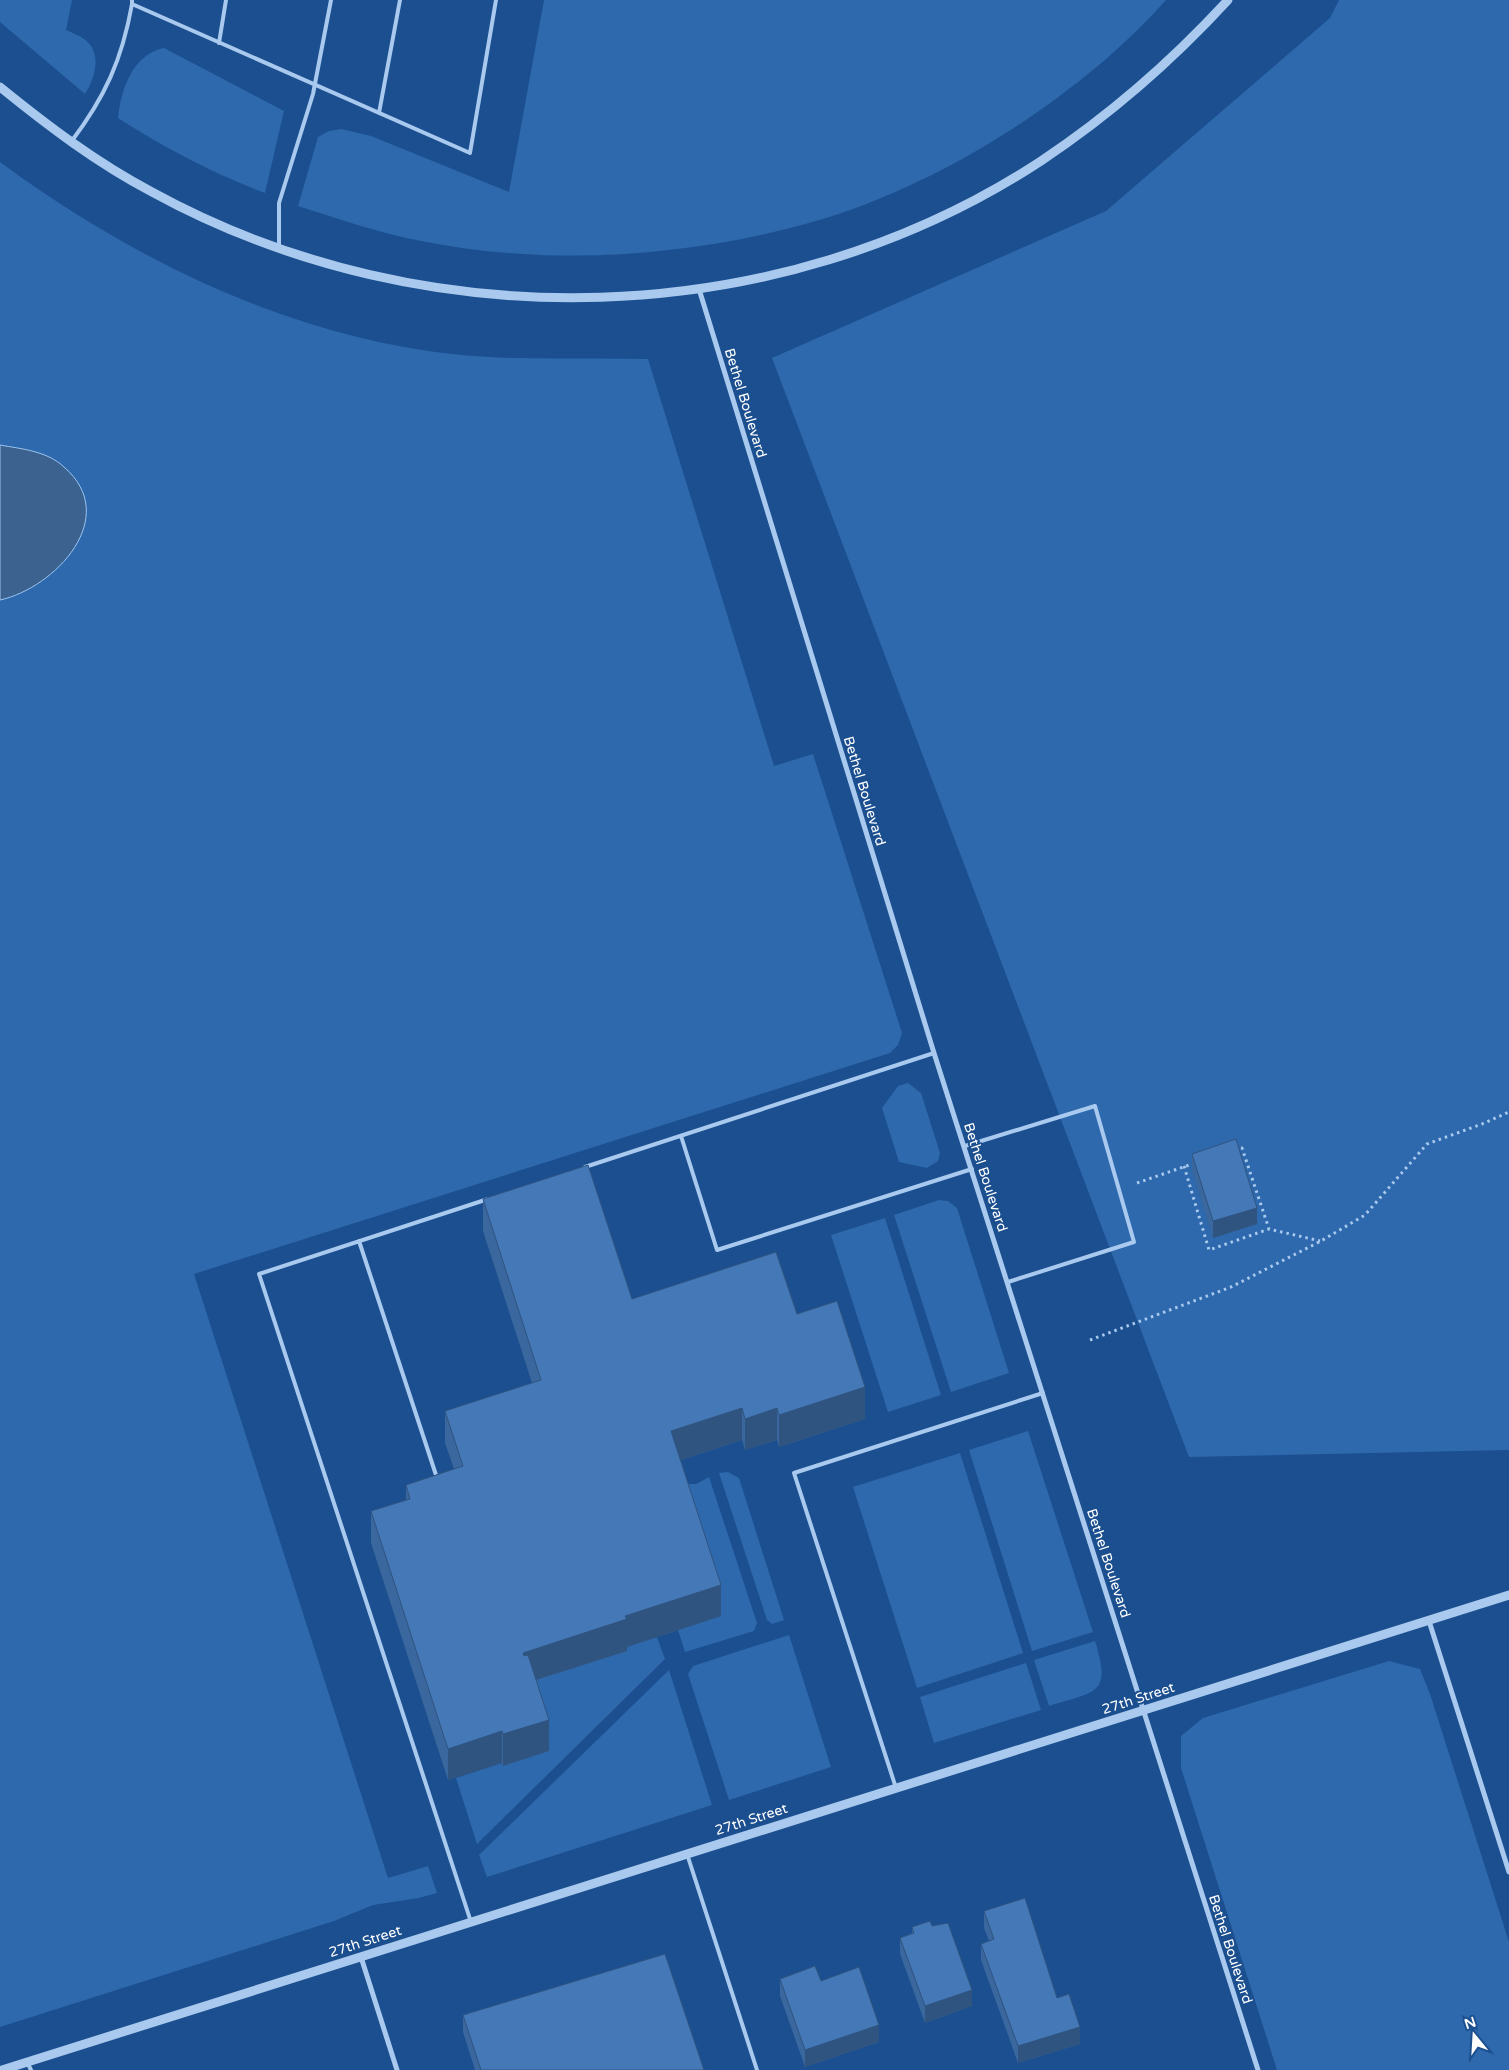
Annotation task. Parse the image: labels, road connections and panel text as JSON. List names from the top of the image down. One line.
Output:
{"streets":{"street":["Bethel Boulevard","27th Street"]},"crossings":[["Bethel Boulevard","27th Street"]],"north":"top"}
